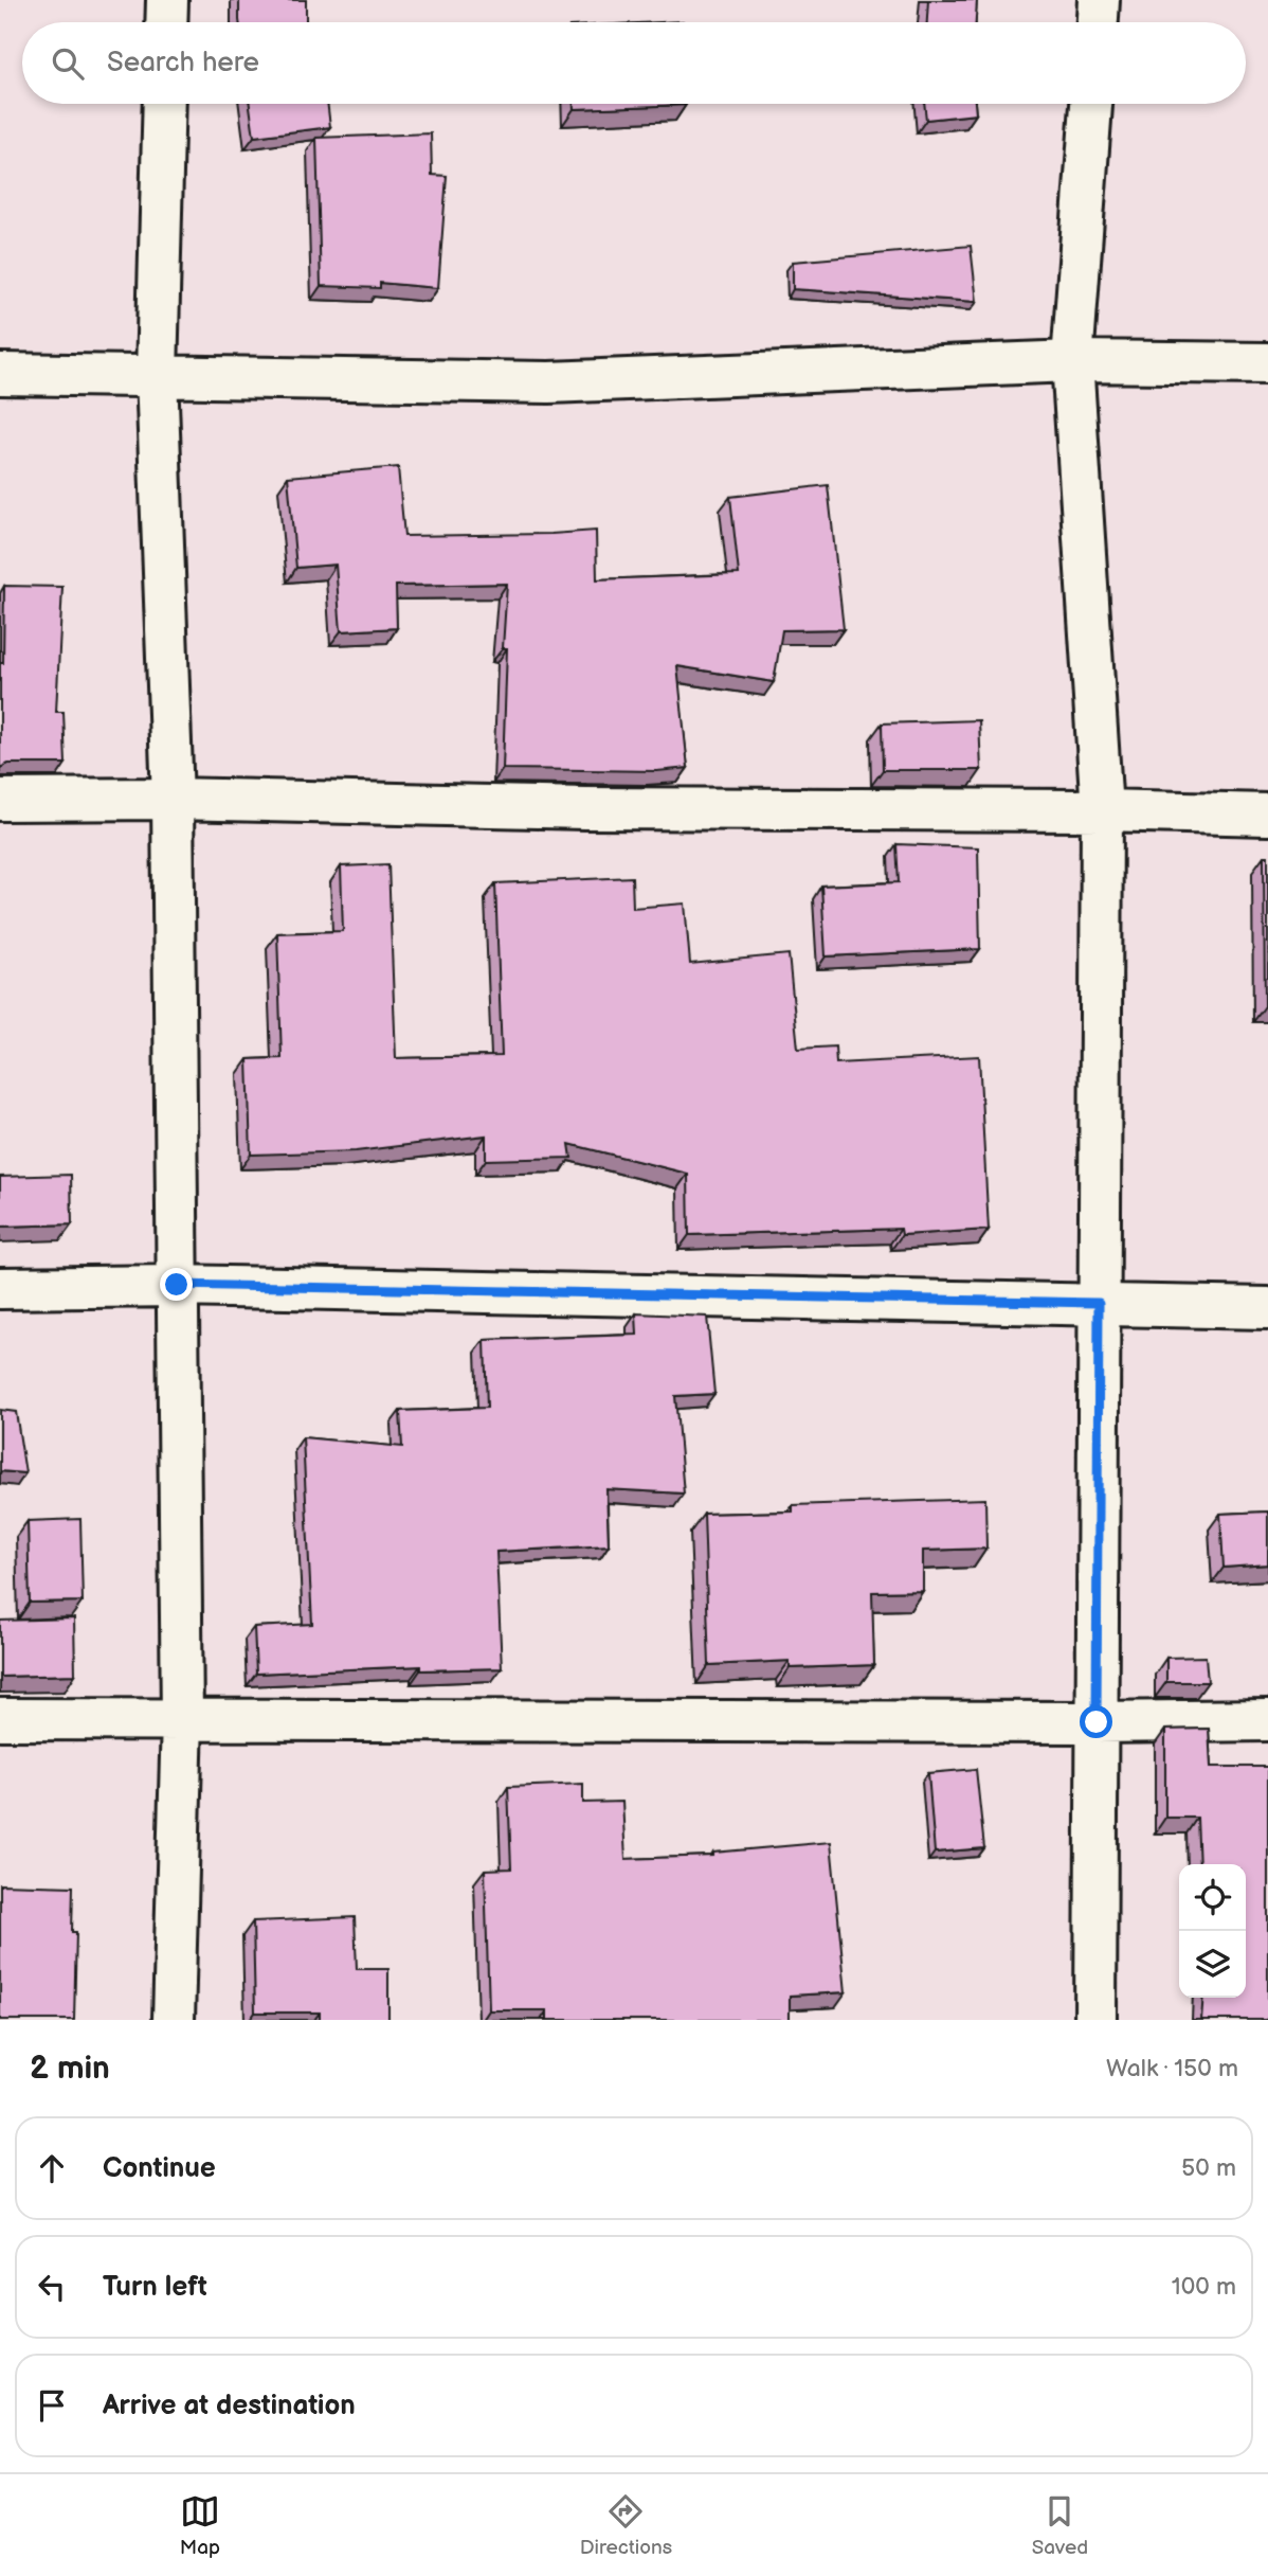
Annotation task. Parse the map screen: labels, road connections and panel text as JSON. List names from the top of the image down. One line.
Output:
{"page":{"search":"Search here","heading":["2 min","Walk · 150 m"],"list":[["Continue","50 m"],["Turn left","100 m"],"Arrive at destination"],"nav":["Map","Directions","Saved"]}}
